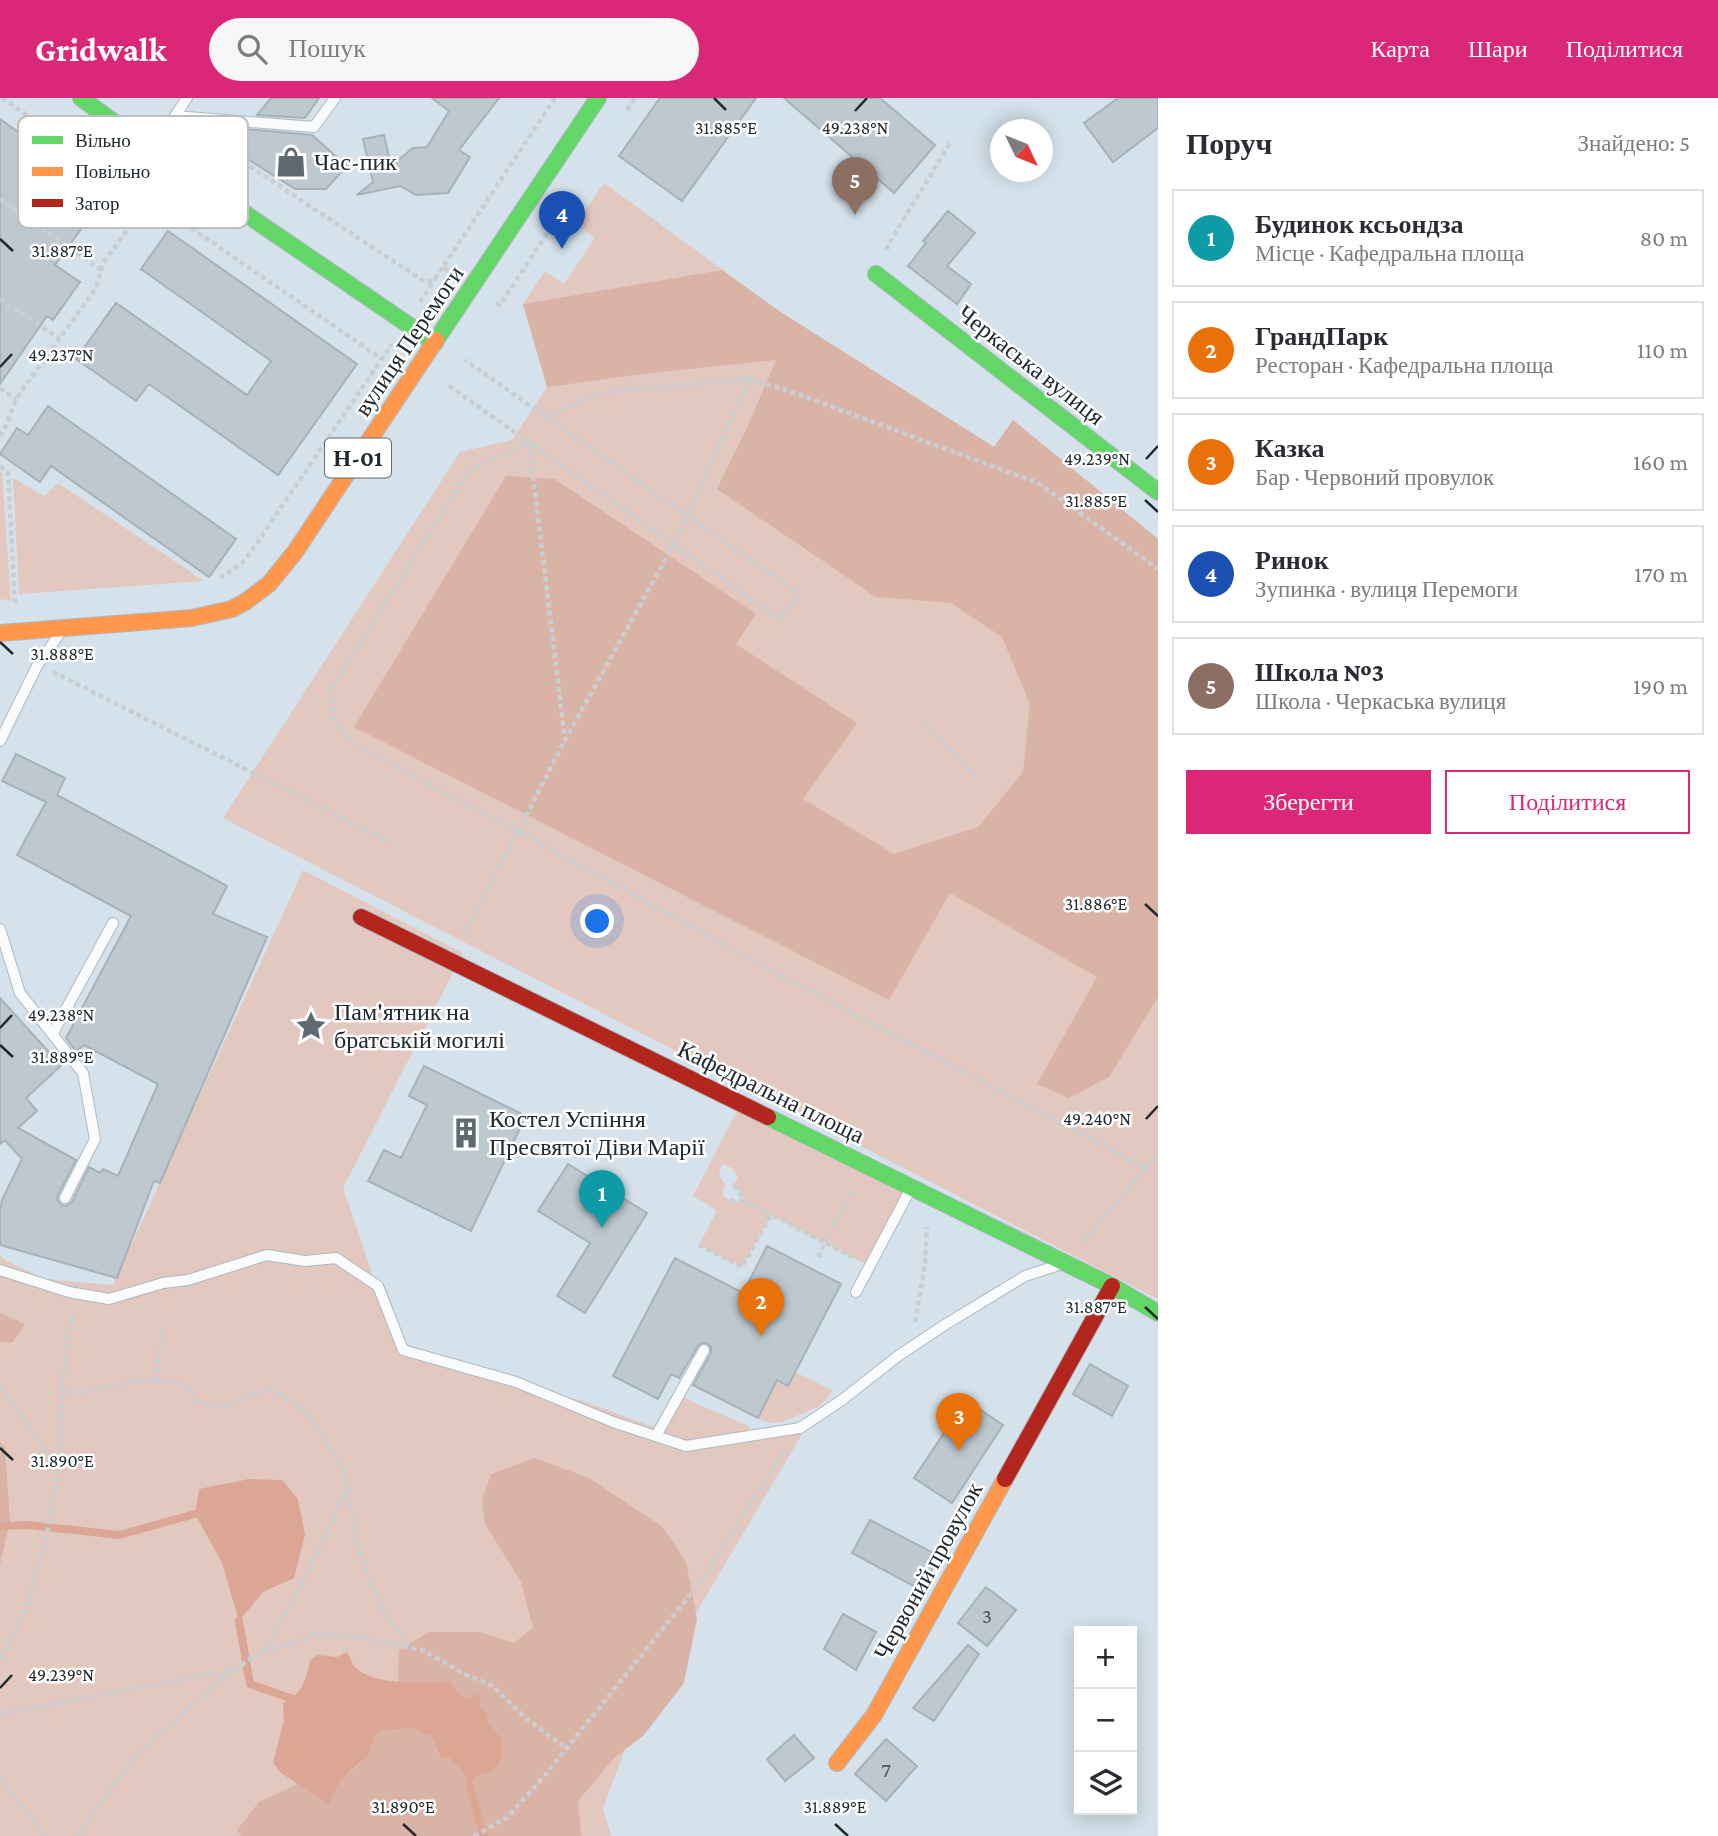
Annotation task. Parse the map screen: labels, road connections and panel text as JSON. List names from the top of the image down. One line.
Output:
{"streets":{"street":["вулиця Перемоги","Черкаська вулиця","Н-01","Кафедральна площа","Червоний провулок"]},"crossings":[["Кафедральна площа","Червоний провулок"]],"places":{"shop":["Час-пик"],"place":["Пам'ятник на братській могилі"],"building":["Костел Успіння Пресвятої Діви Марії"]},"house_numbers":["3","7"],"legend":["Вільно","Повільно","Затор"],"north":"bottom right","page":{"header":"Gridwalk","search":"Пошук","nav":["Карта","Шари","Поділитися"],"heading":["Поруч","Знайдено: 5"],"pins":["5","4","1","2","3"],"list":[{"mark":"1","name":"Будинок ксьондза","note":"Місце · Кафедральна площа","value":"80 m"},{"mark":"2","name":"ГрандПарк","note":"Ресторан · Кафедральна площа","value":"110 m"},{"mark":"3","name":"Казка","note":"Бар · Червоний провулок","value":"160 m"},{"mark":"4","name":"Ринок","note":"Зупинка · вулиця Перемоги","value":"170 m"},{"mark":"5","name":"Школа №3","note":"Школа · Черкаська вулиця","value":"190 m"}],"buttons":["Зберегти","Поділитися"],"map_buttons":["+","−"]},"coordinates":["31.885°E","49.238°N","31.887°E","49.237°N","49.239°N","31.888°E","31.886°E","31.889°E","49.240°N","31.890°E"]}
